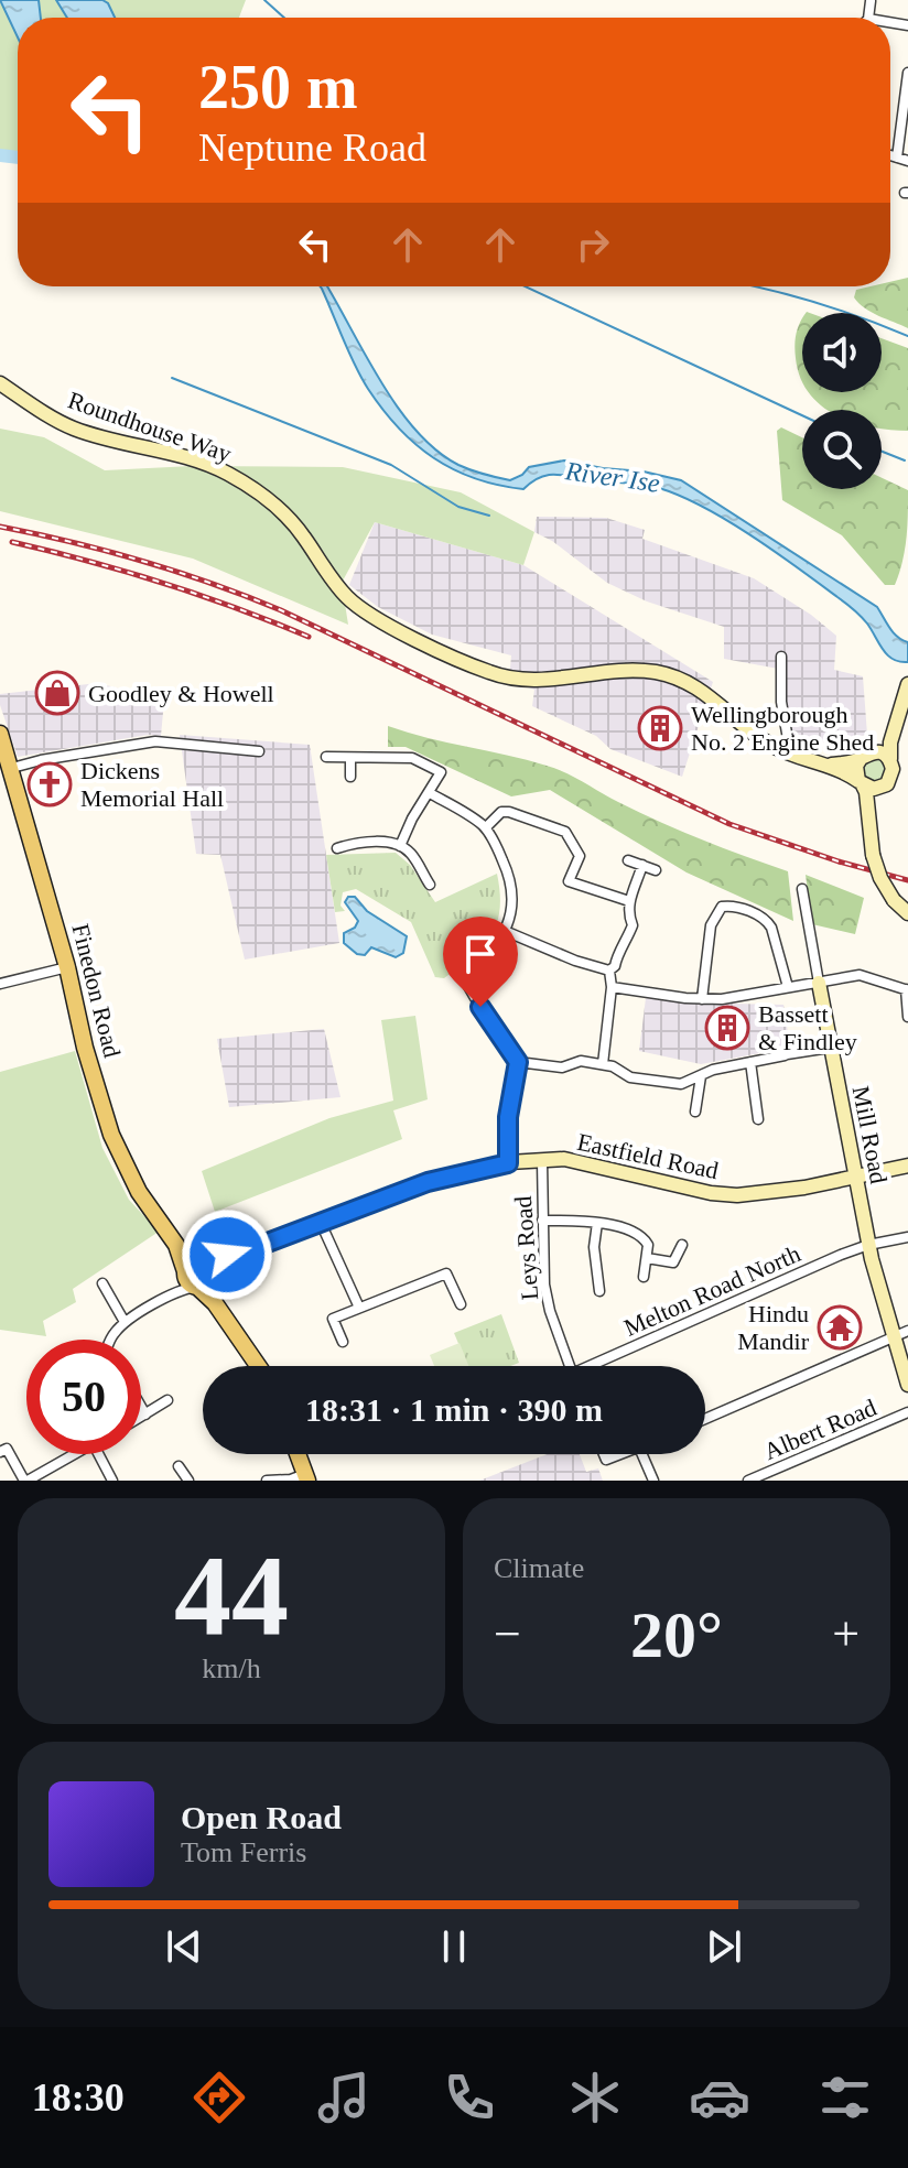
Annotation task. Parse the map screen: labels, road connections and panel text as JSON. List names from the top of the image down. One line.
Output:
{"streets":{"main road":["Finedon Road"],"street":["Roundhouse Way","Mill Road","Eastfield Road","Leys Road","Melton Road North","Albert Road"]},"crossings":[["Finedon Road","Eastfield Road"],["Mill Road","Eastfield Road"],["Mill Road","Melton Road North"],["Eastfield Road","Leys Road"]],"water":["River Ise"],"places":{"shop":["Goodley & Howell"],"building":["Wellingborough No. 2 Engine Shed","Bassett & Findley"],"church":["Dickens Memorial Hall"],"temple":["Hindu Mandir"]},"page":{"turn":["250 m","Neptune Road"],"limit":"50","trip":"18:31 · 1 min · 390 m","tile":[["44","km/h"],"Climate"],"heat":["−","20°","+"],"song":["Open Road","Tom Ferris"],"tabs":"18:30"}}
